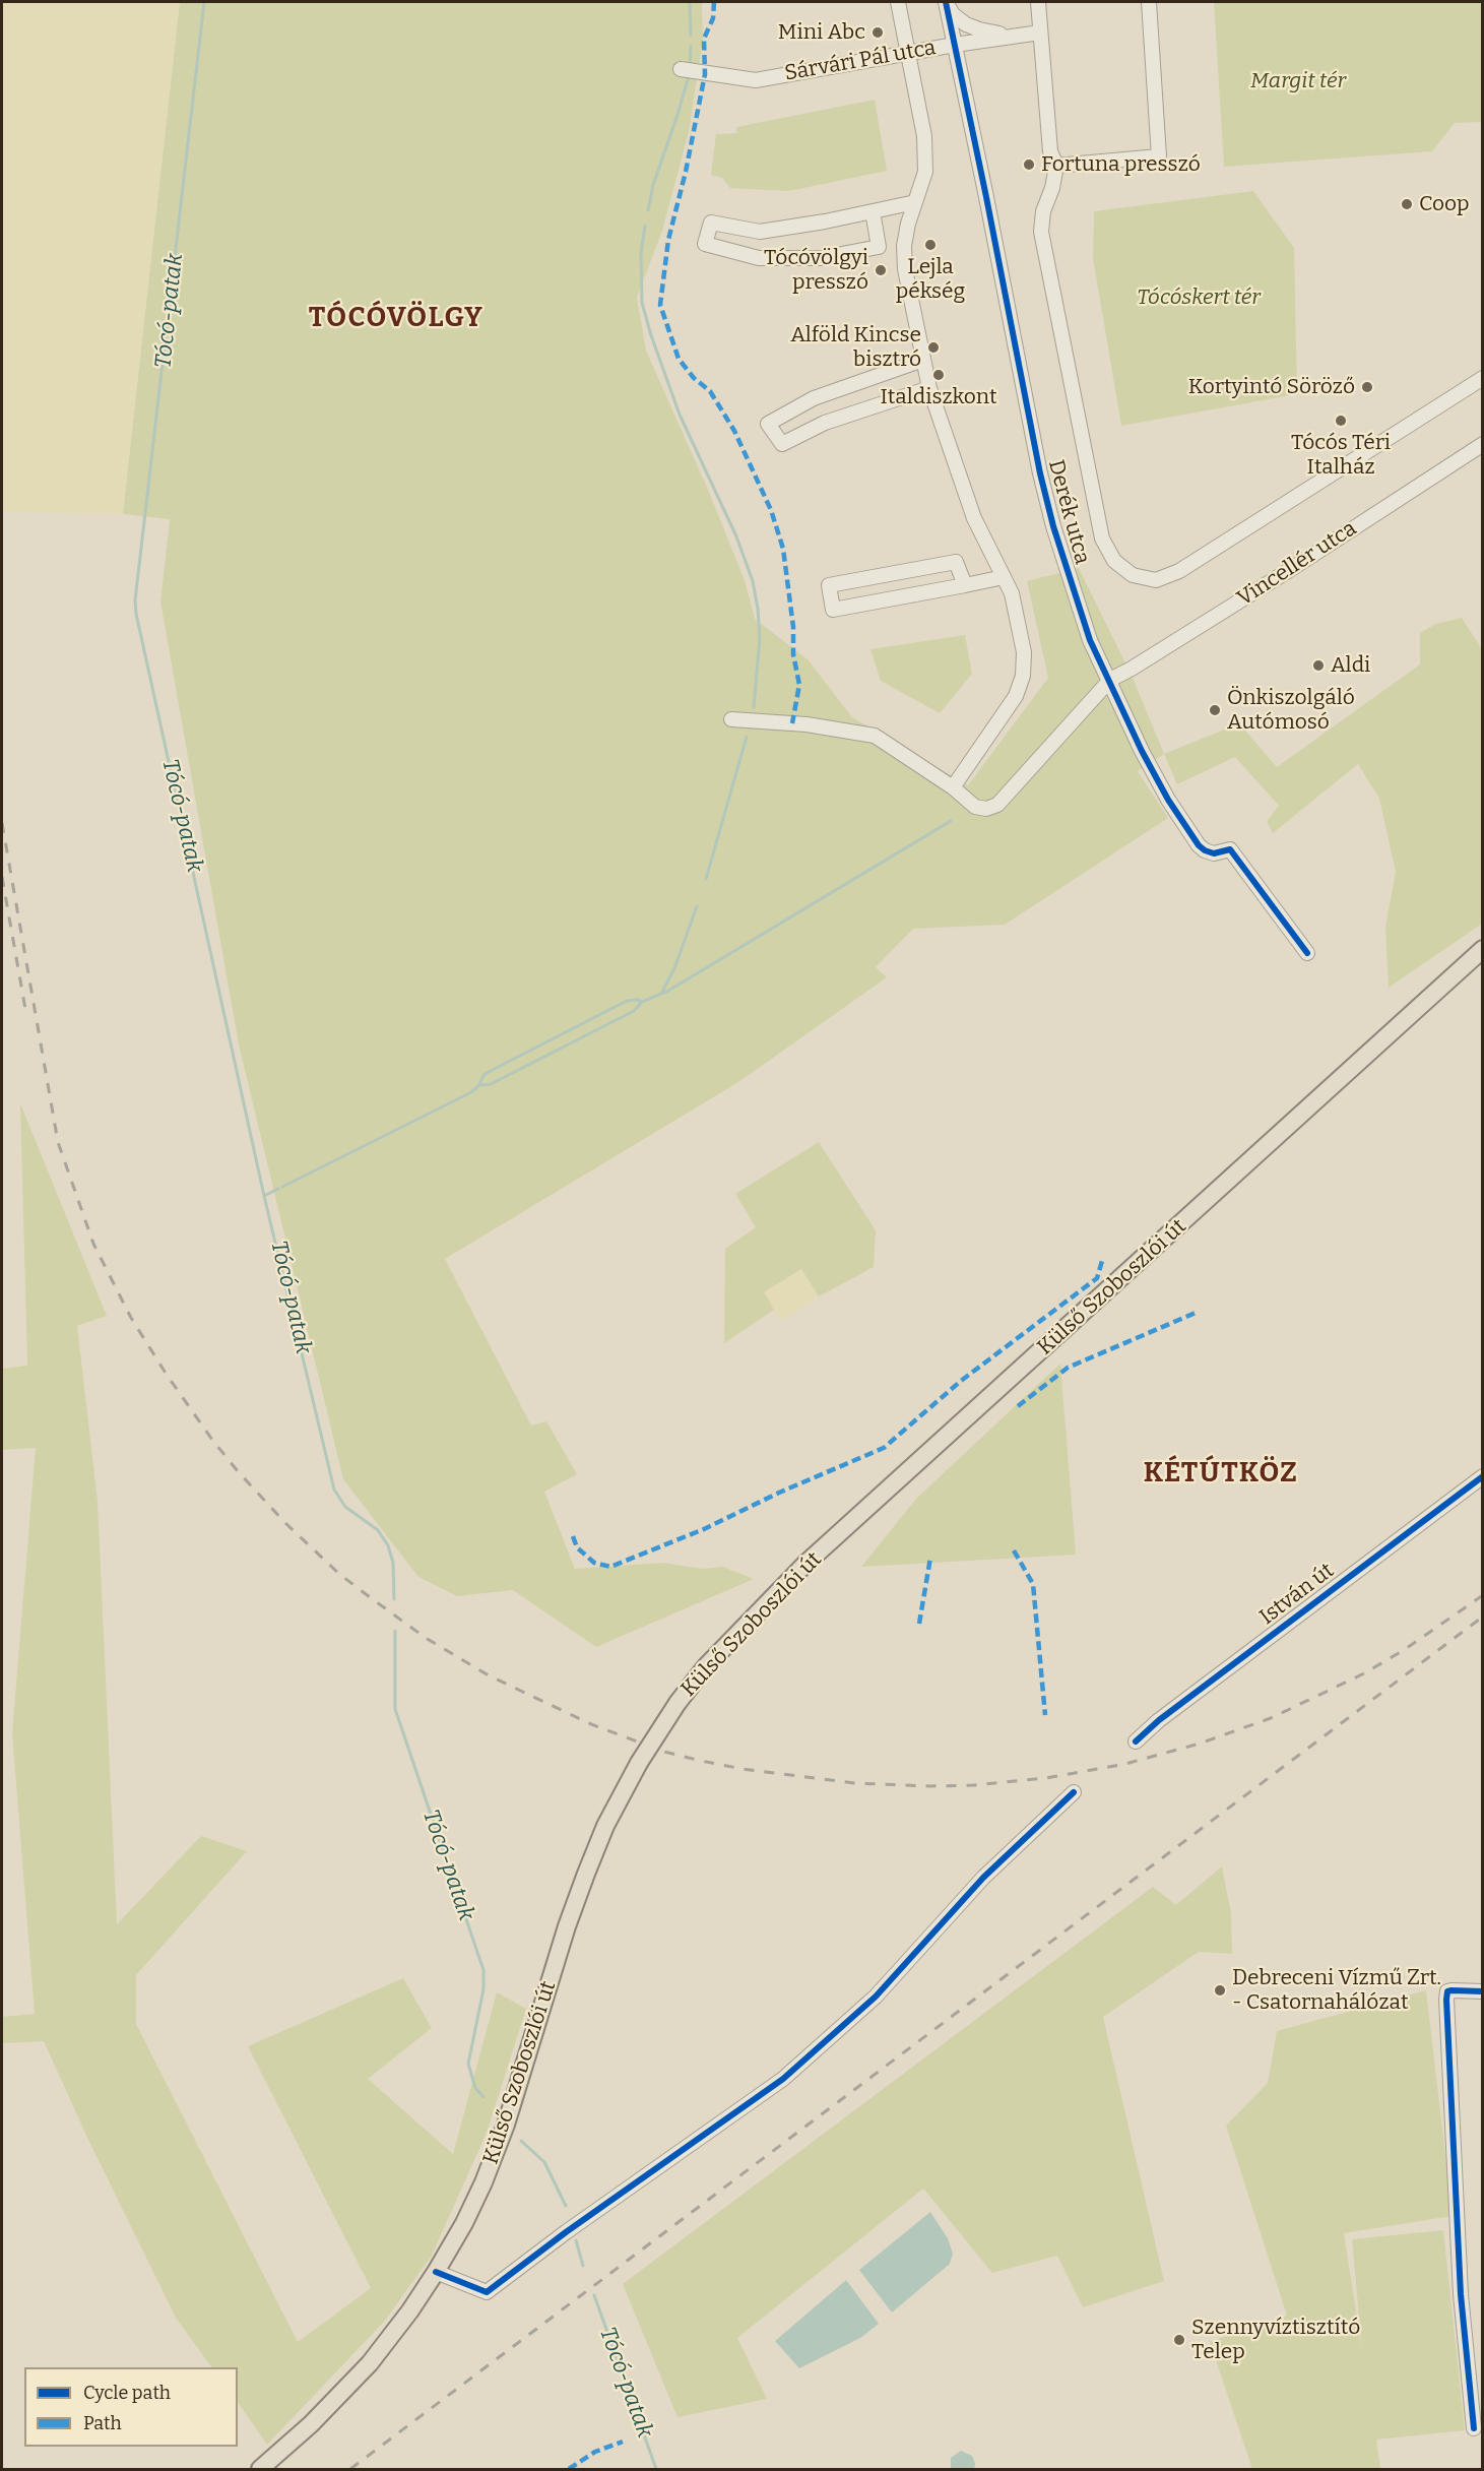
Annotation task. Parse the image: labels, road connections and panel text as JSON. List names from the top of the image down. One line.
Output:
{"streets":{"main road":["Külső Szoboszlói út"],"street":["Sárvári Pál utca","Derék utca","Vincellér utca","István út"]},"crossings":[["Sárvári Pál utca","Derék utca"],["Derék utca","Vincellér utca"]],"districts":["TÓCÓVÖLGY","KÉTÚTKÖZ"],"water":["Tócó-patak"],"parks":["Margit tér","Tócóskert tér"],"places":["Mini Abc","Fortuna presszó","Coop","Lejla pékség","Tócóvölgyi presszó","Alföld Kincse bisztró","Italdiszkont","Kortyintó Söröző","Tócós Téri Italház","Aldi","Önkiszolgáló Autómosó","Debreceni Vízmű Zrt. - Csatornahálózat","Szennyvíztisztító Telep"],"legend":["Cycle path","Path"]}
